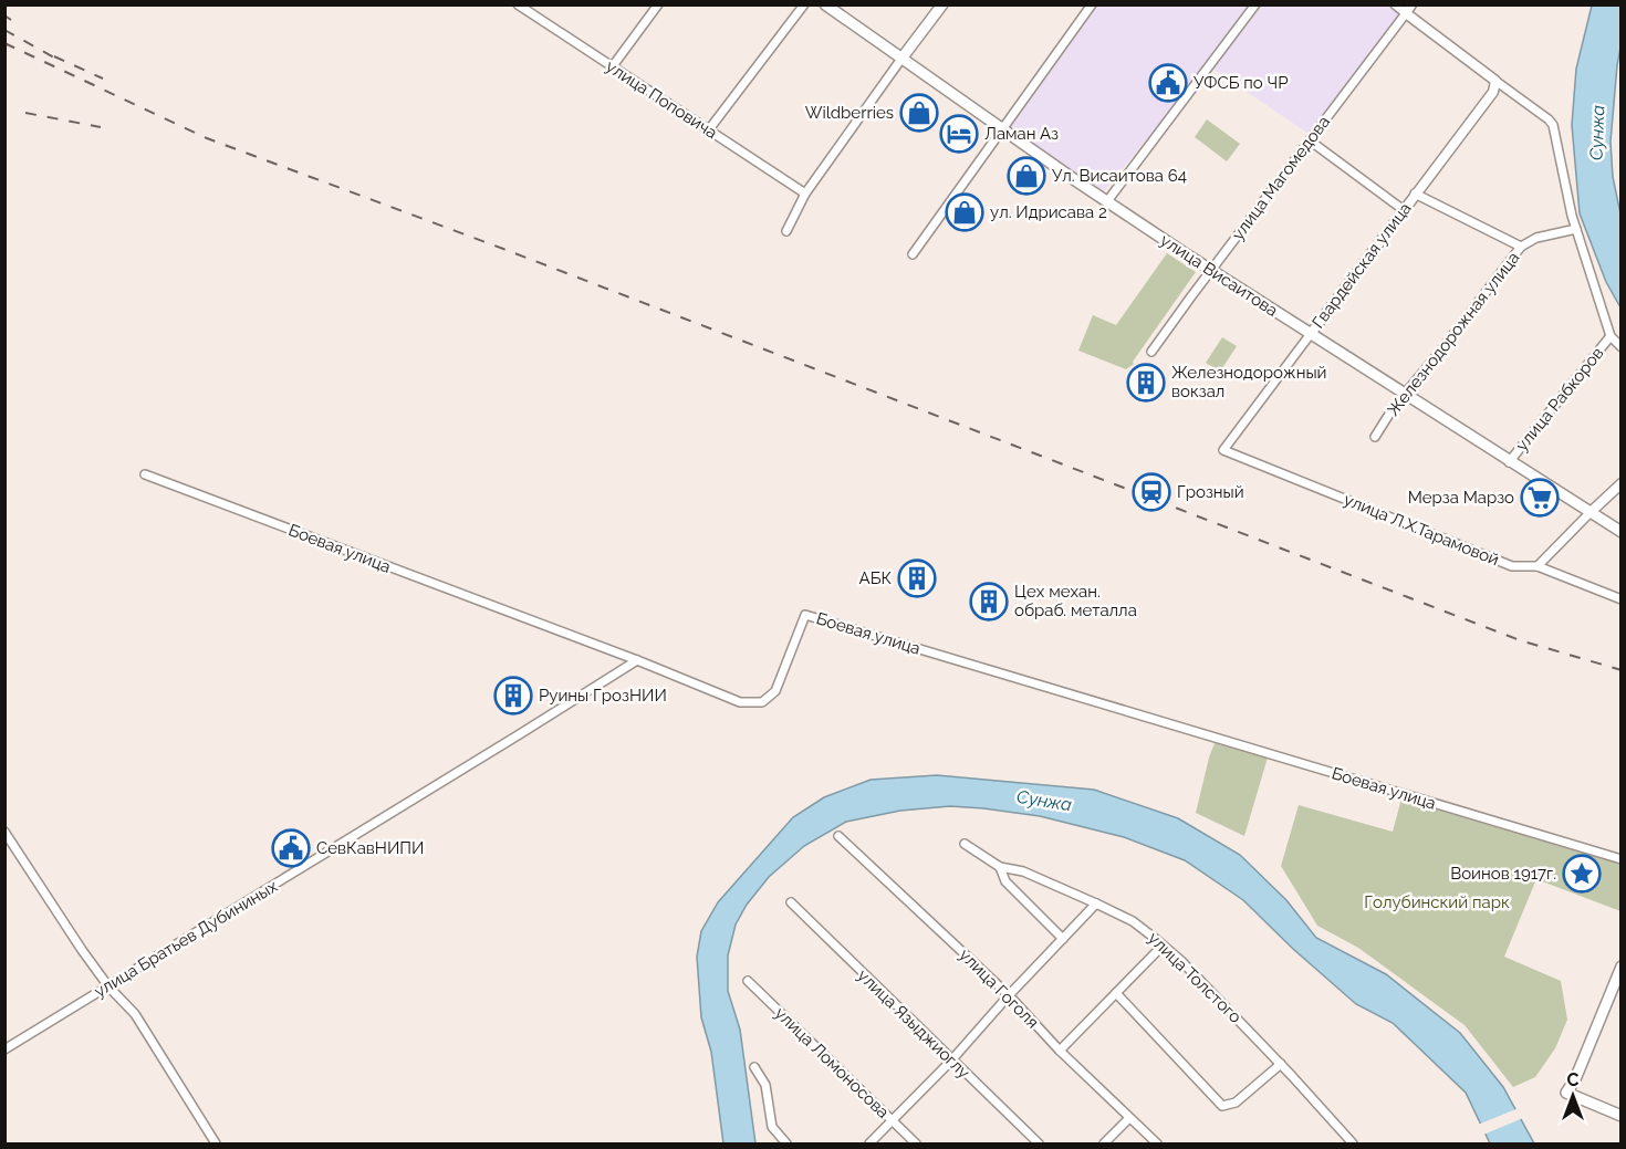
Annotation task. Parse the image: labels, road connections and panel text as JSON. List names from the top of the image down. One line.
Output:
{"streets":{"main road":["улица Висаитова"],"street":["улица Поповича","улица Магомедова","Гвардейская улица","Железнодорожная улица","улица Рабкоров","улица Л.Х.Тарамовой","Боевая улица","улица Братьев Дубининых","улица Толстого","улица Гоголя","улица Языджиоглу","улица Ломоносова"]},"crossings":[["улица Магомедова","улица Висаитова"],["Гвардейская улица","улица Висаитова"],["Гвардейская улица","улица Л.Х.Тарамовой"],["улица Висаитова","Железнодорожная улица"],["улица Висаитова","улица Рабкоров"],["Боевая улица","улица Братьев Дубининых"]],"water":["Сунжа"],"parks":["Голубинский парк"],"places":{"public building":["УФСБ по ЧР","СевКавНИПИ"],"shop":["Wildberries","Ул. Висаитова 64","ул. Идрисава 2"],"hotel":["Ламан Аз"],"building":["Железнодорожный вокзал","АБК","Цех механ. обраб. металла","Руины ГрозНИИ"],"station":["Грозный"],"supermarket":["Мерза Марзо"],"place":["Воинов 1917г."]},"north":"top"}
